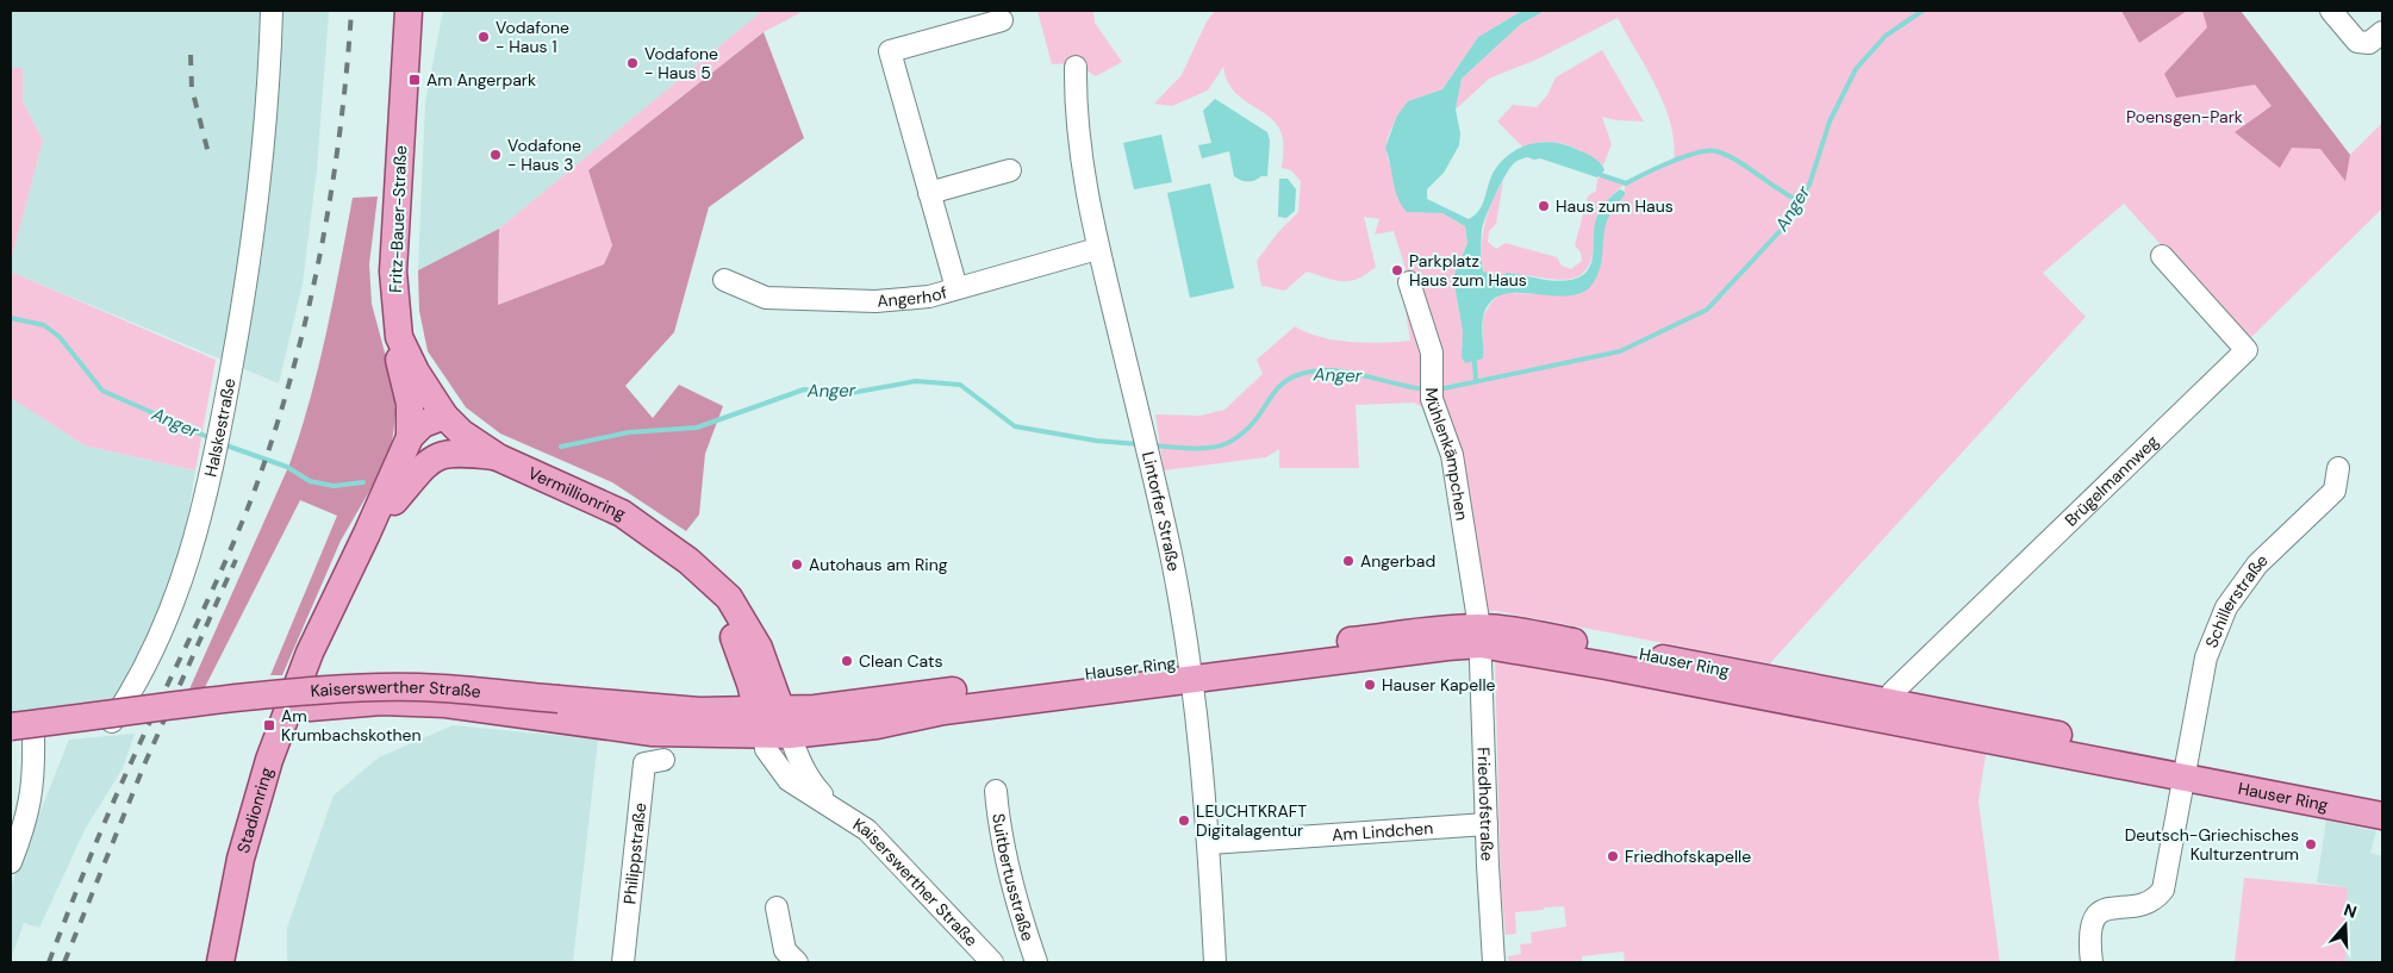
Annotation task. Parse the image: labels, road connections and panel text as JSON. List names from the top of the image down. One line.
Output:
{"streets":{"main road":["Fritz-Bauer-Straße","Vermillionring","Hauser Ring","Kaiserswerther Straße","Stadionring"],"street":["Angerhof","Halskestraße","Mühlenkämpchen","Brügelmannweg","Lintorfer Straße","Schillerstraße","Friedhofstraße","Am Lindchen","Philippstraße","Suitbertusstraße"]},"crossings":[["Fritz-Bauer-Straße","Vermillionring"],["Fritz-Bauer-Straße","Stadionring"],["Angerhof","Lintorfer Straße"],["Halskestraße","Kaiserswerther Straße"],["Mühlenkämpchen","Hauser Ring"],["Mühlenkämpchen","Friedhofstraße"],["Brügelmannweg","Hauser Ring"],["Vermillionring","Hauser Ring"],["Vermillionring","Kaiserswerther Straße"],["Vermillionring","Stadionring"],["Lintorfer Straße","Hauser Ring"],["Lintorfer Straße","Am Lindchen"],["Schillerstraße","Hauser Ring"],["Hauser Ring","Kaiserswerther Straße"],["Hauser Ring","Friedhofstraße"],["Friedhofstraße","Am Lindchen"]],"water":["Anger"],"parks":["Poensgen-Park"],"places":{"other":["Vodafone - Haus 1","Vodafone - Haus 5","Vodafone - Haus 3","Haus zum Haus","Parkplatz Haus zum Haus","Angerbad","Autohaus am Ring","Clean Cats","Hauser Kapelle","LEUCHTKRAFT Digitalagentur","Deutsch-Griechisches Kulturzentrum","Friedhofskapelle"],"transit":["Am Angerpark","Am Krumbachskothen"]},"north":"top"}
